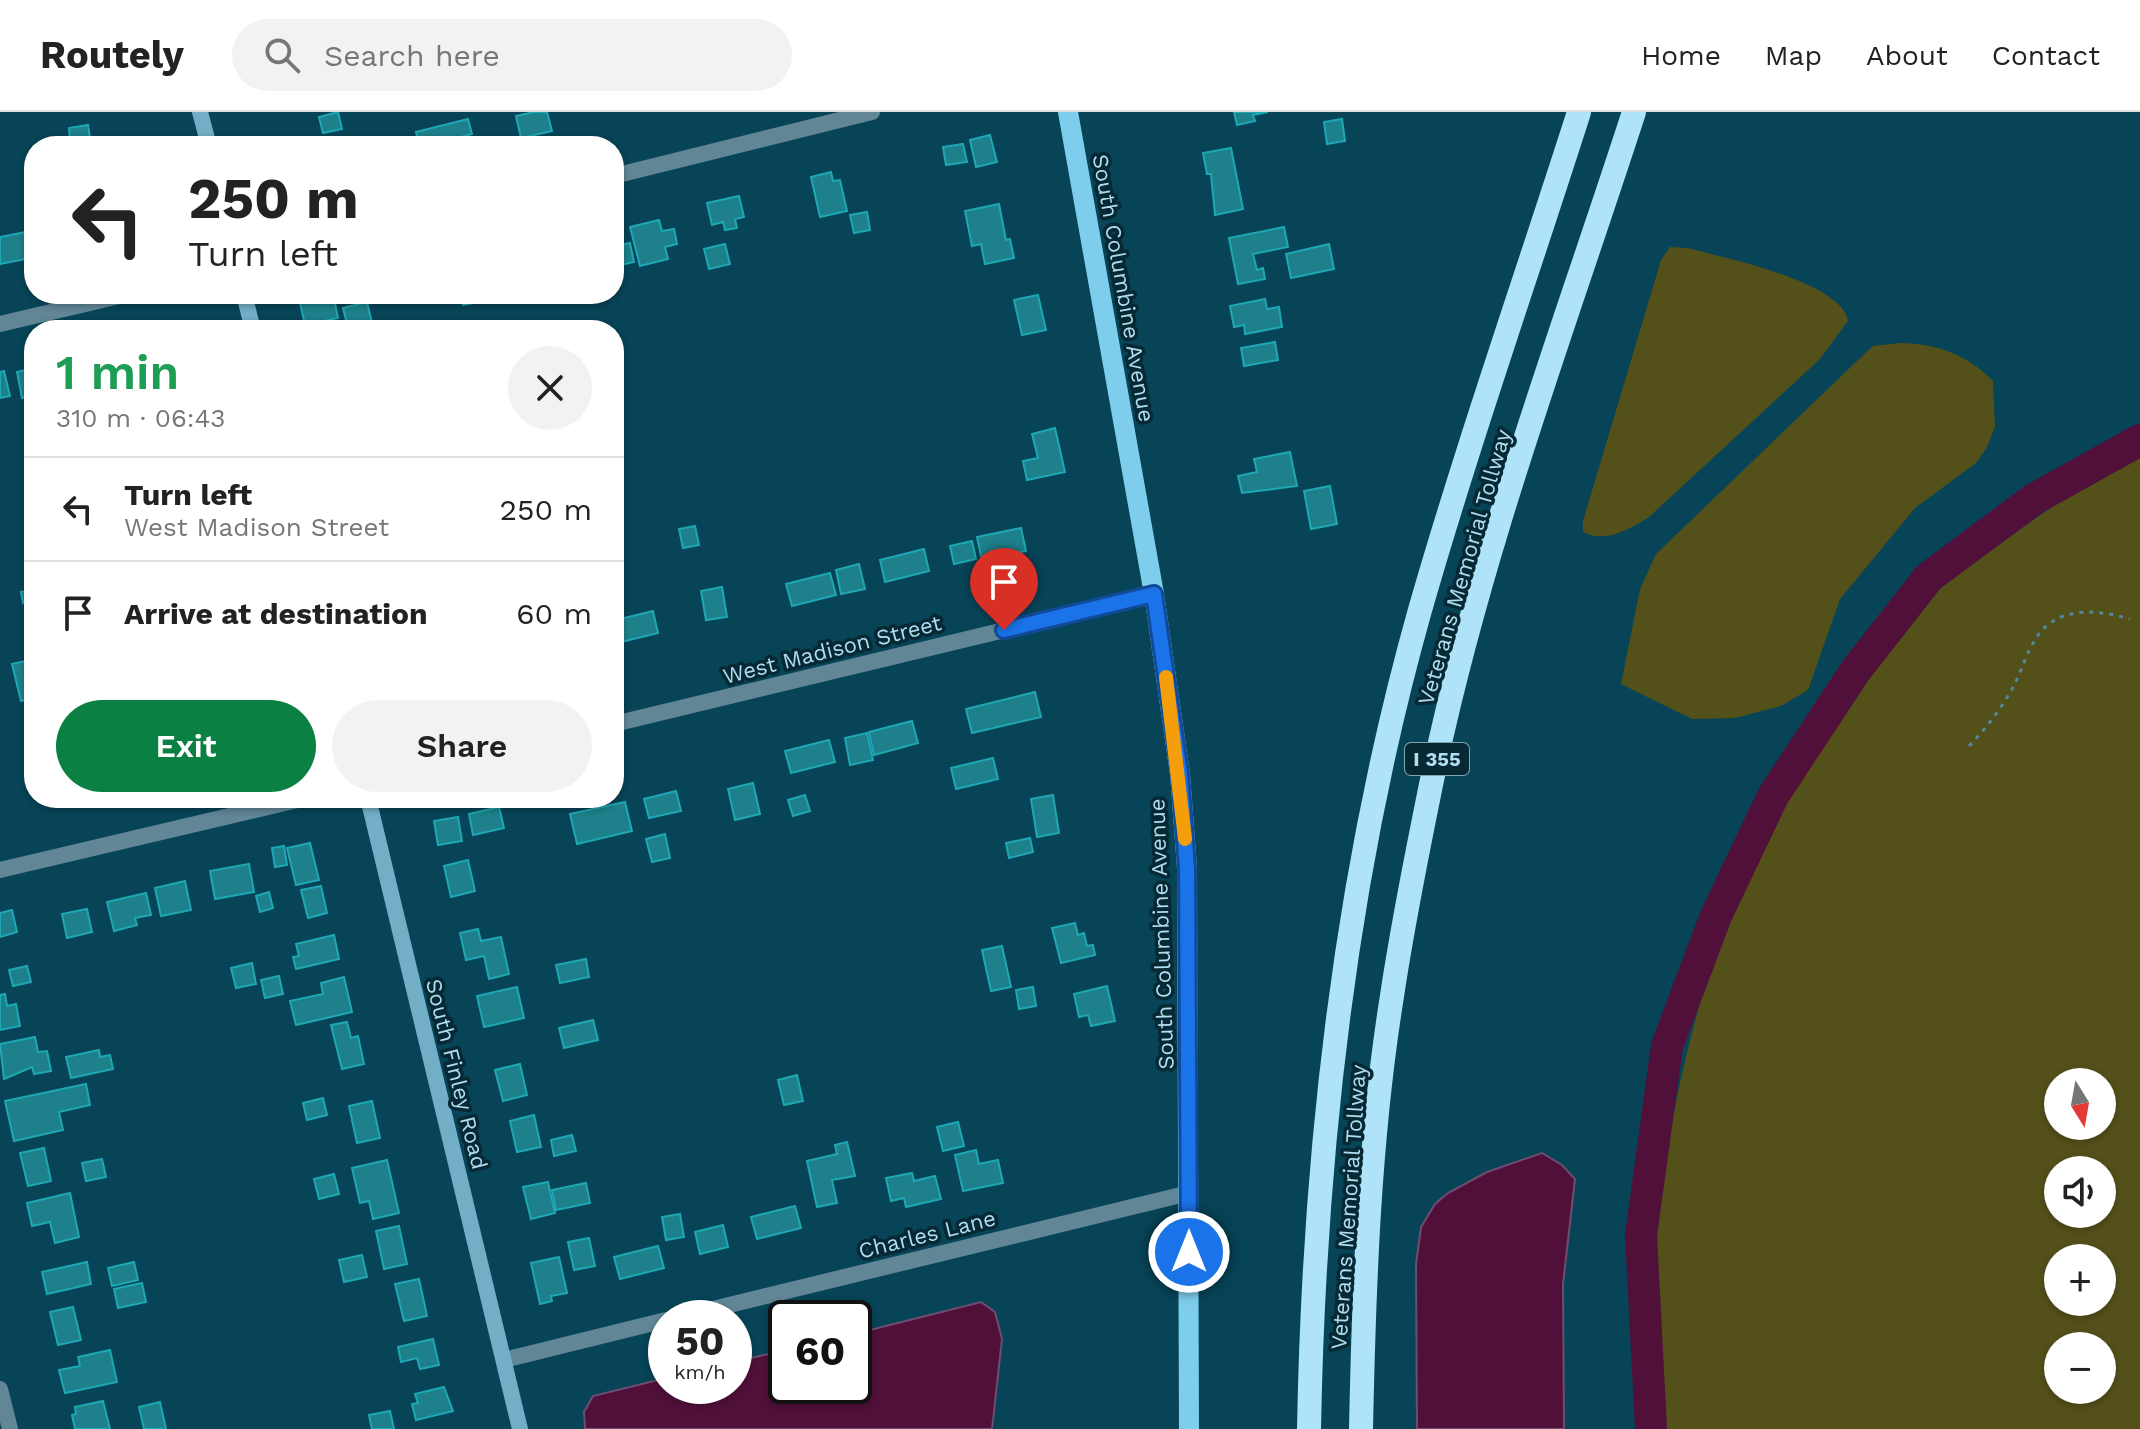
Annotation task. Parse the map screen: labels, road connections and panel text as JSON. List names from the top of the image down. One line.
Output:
{"streets":{"highway":["Veterans Memorial Tollway","I 355"],"main road":["South Columbine Avenue","South Finley Road"],"street":["West Madison Street","Charles Lane"]},"crossings":[["South Columbine Avenue","West Madison Street"],["South Columbine Avenue","Charles Lane"]],"north":"bottom","page":{"header":"Routely","search":"Search here","nav":["Home","Map","About","Contact"],"turn":["250 m","Turn left"],"heading":["1 min","310 m · 06:43"],"list":[{"name":"Turn left","note":"West Madison Street","value":"250 m"},{"name":"Arrive at destination","value":"60 m"}],"buttons":["Exit","Share"],"map_buttons":["+","−"],"speed":"50 km/h","limit":"60"}}
